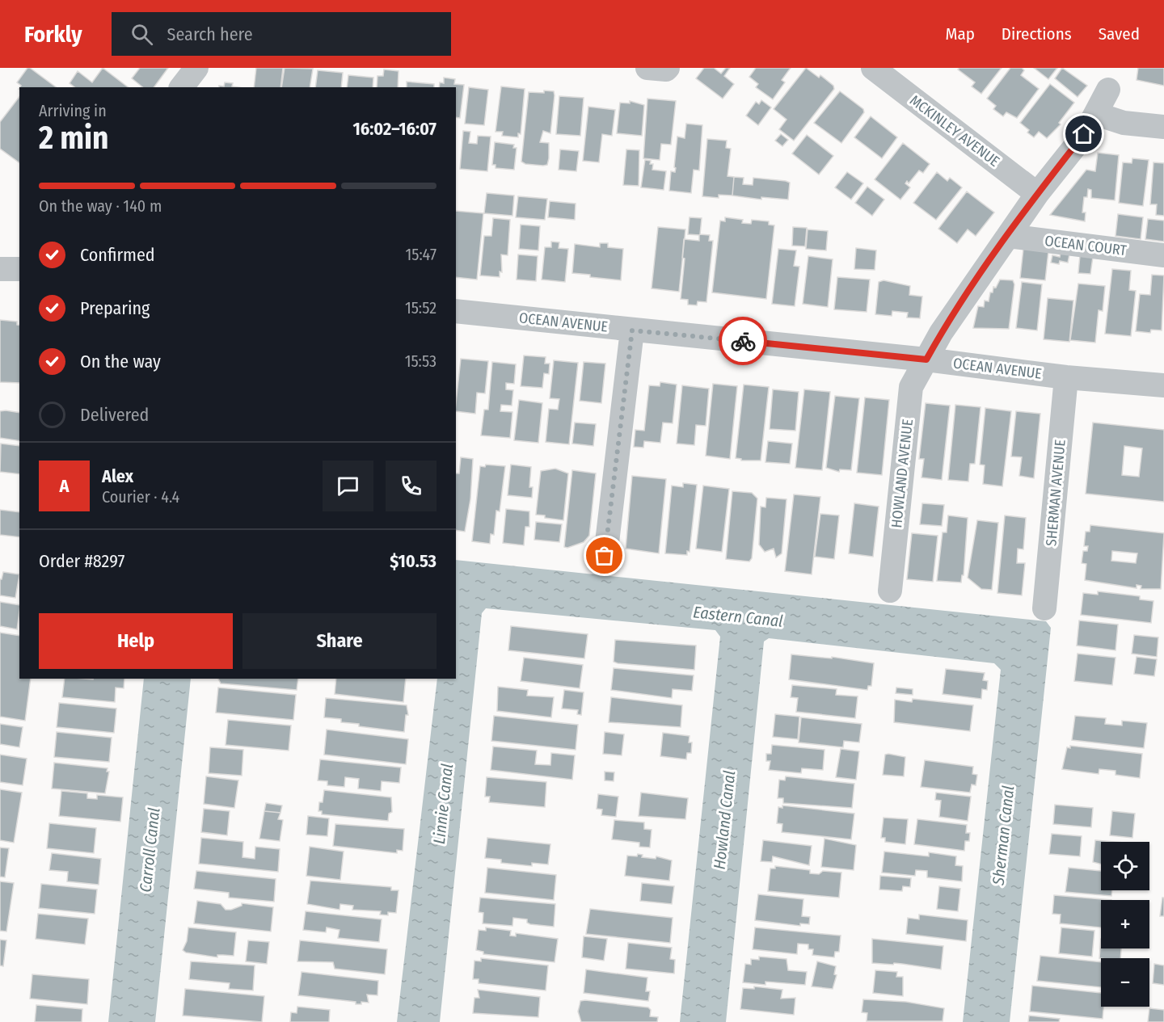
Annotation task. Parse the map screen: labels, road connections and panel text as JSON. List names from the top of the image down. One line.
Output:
{"streets":{"street":["MCKINLEY AVENUE","OCEAN COURT","OCEAN AVENUE","HOWLAND AVENUE","SHERMAN AVENUE"]},"crossings":[["MCKINLEY AVENUE","HOWLAND AVENUE"],["OCEAN COURT","HOWLAND AVENUE"],["OCEAN AVENUE","HOWLAND AVENUE"],["OCEAN AVENUE","SHERMAN AVENUE"]],"water":["Eastern Canal","Linnie Canal","Howland Canal","Sherman Canal","Carroll Canal"],"page":{"header":"Forkly","search":"Search here","nav":["Map","Directions","Saved"],"heading":["2 min","Arriving in","16:02–16:07"],"panel":["Alex","Courier · 4.4","Order #8297","$10.53"],"bar":"On the way · 140 m","list":[["Confirmed","15:47"],["Preparing","15:52"],["On the way","15:53"],"Delivered"],"round":"A","buttons":["Help","Share"],"map_buttons":["+","−"]}}
